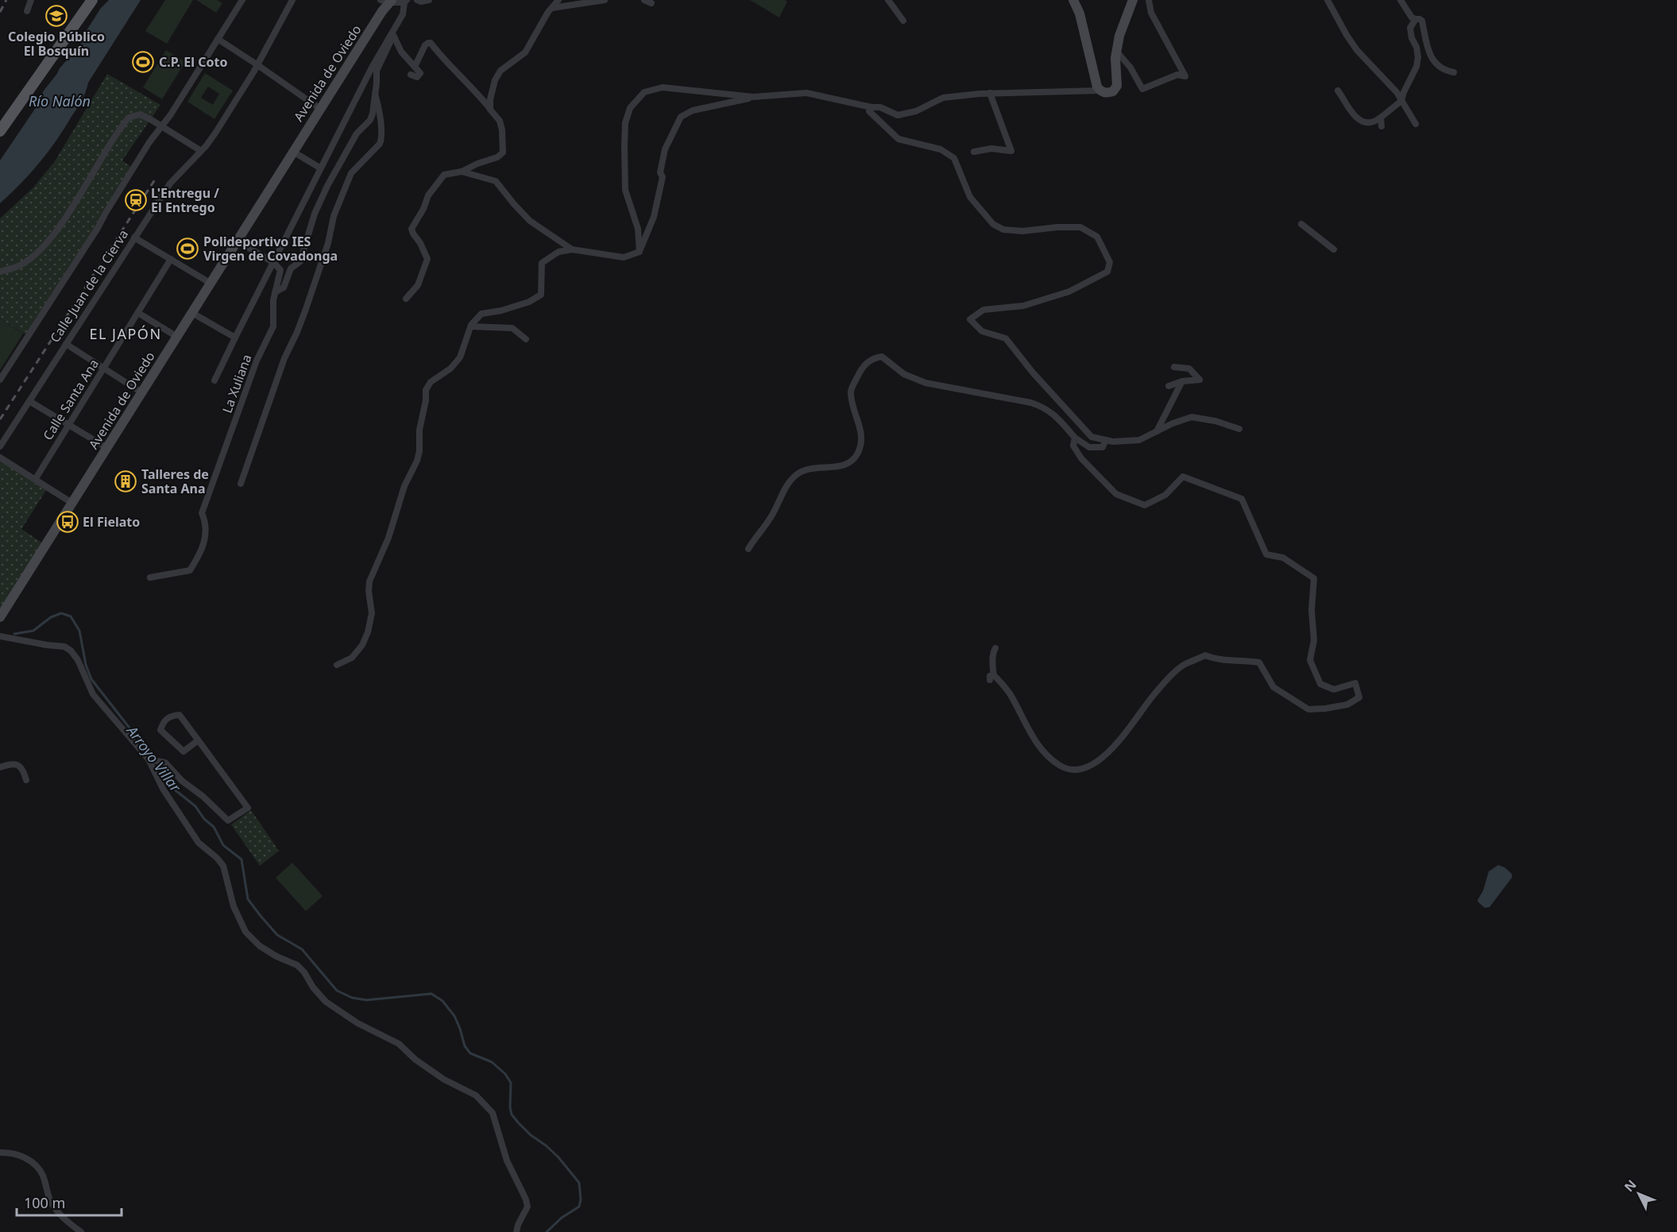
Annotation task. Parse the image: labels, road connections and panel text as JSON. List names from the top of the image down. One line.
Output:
{"streets":{"street":["Avenida de Oviedo","Calle Juan de la Cierva","La Xuliana","Calle Santa Ana"]},"districts":["EL JAPÓN"],"water":["Río Nalón","Arroyo Villar"],"places":{"school or university":["Colegio Público El Bosquín"],"sports":["C.P. El Coto","Polideportivo IES Virgen de Covadonga"],"station":["L'Entregu / El Entrego"],"building":["Talleres de Santa Ana"],"bus stop":["El Fielato"]},"scale_bar":"100 m","north":"top left"}
